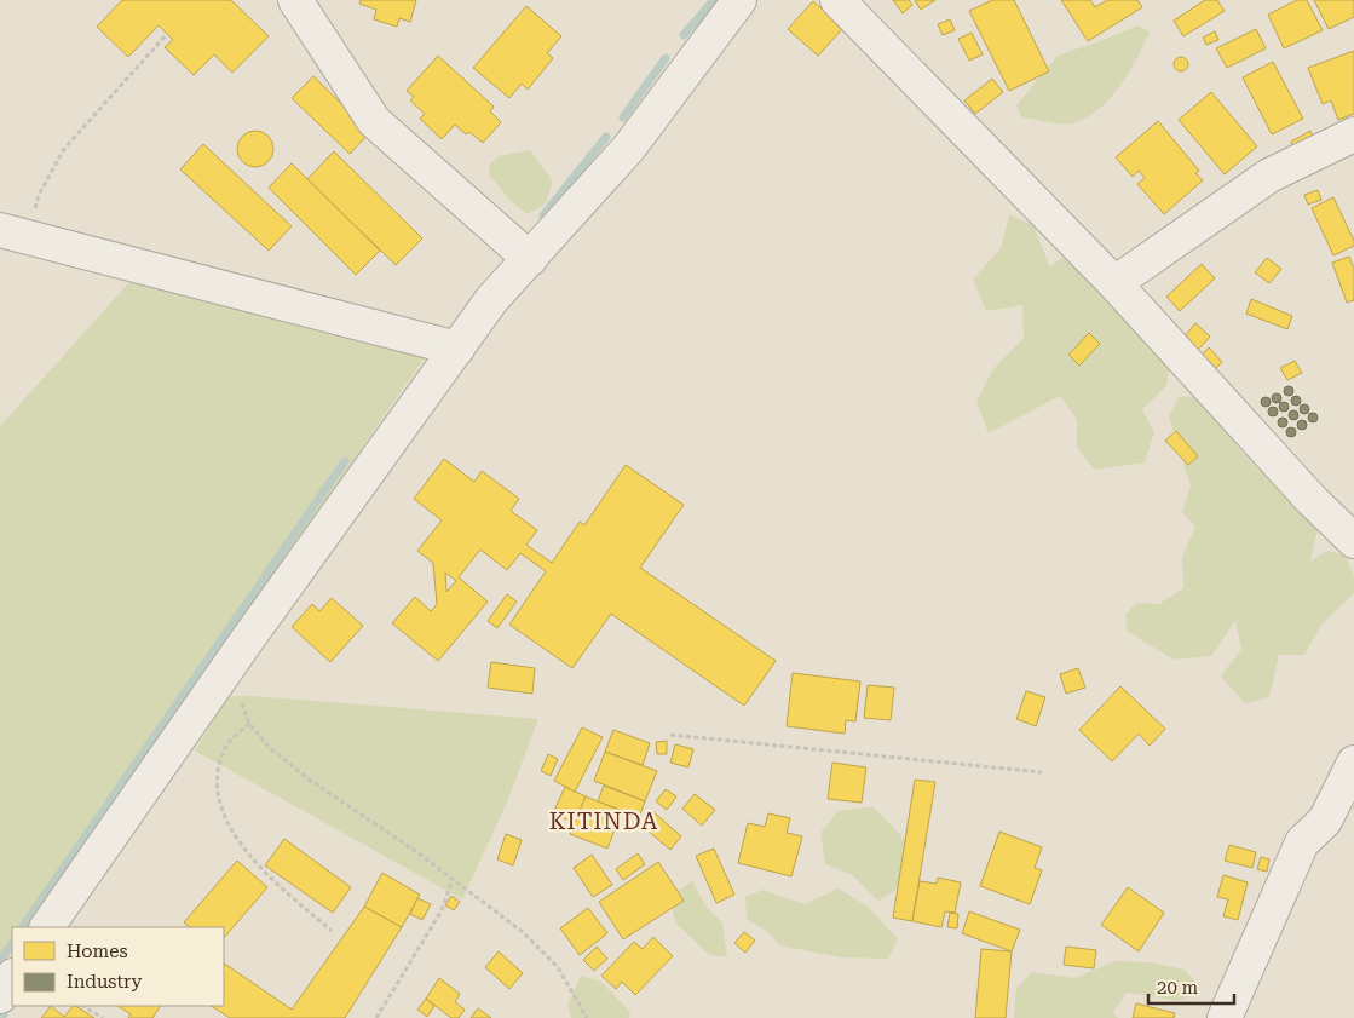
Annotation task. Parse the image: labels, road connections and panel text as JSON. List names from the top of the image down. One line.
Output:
{"districts":["KITINDA"],"legend":["Homes","Industry"],"scale_bar":"20 m"}
